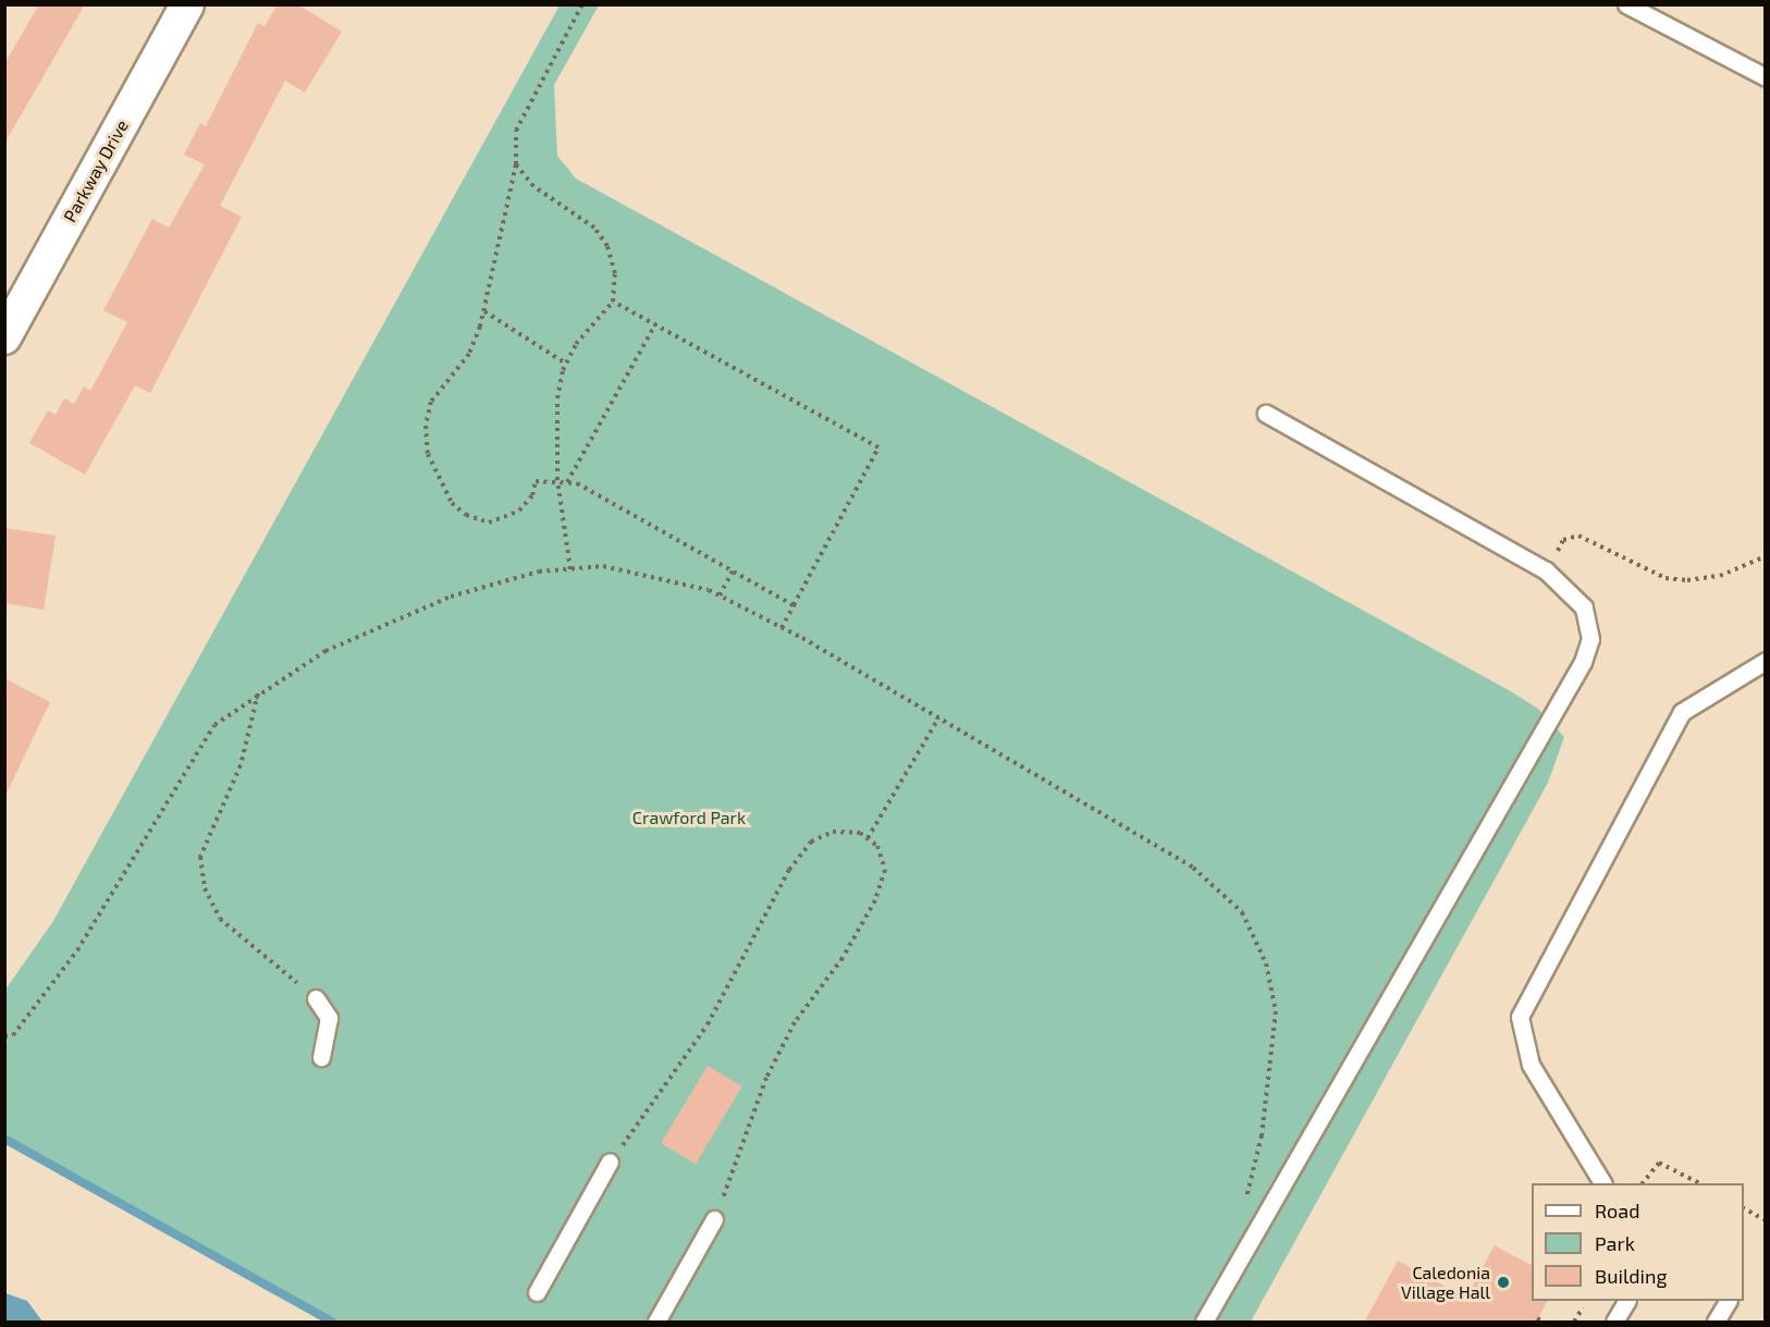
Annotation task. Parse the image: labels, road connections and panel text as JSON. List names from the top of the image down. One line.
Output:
{"streets":{"street":["Parkway Drive"]},"parks":["Crawford Park"],"places":["Caledonia Village Hall"],"legend":["Road","Park","Building"]}
